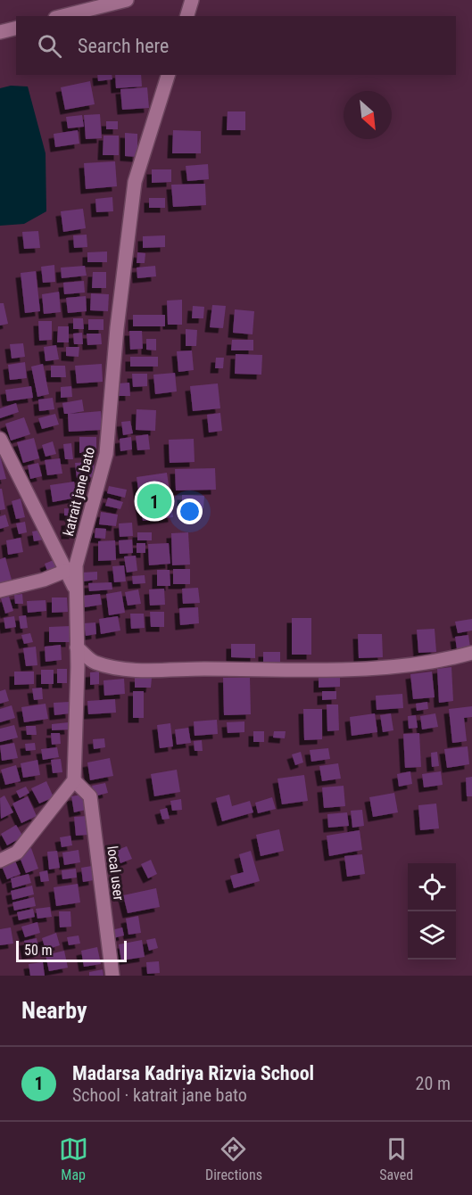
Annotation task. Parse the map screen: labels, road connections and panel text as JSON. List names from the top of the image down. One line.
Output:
{"streets":{"street":["katrait jane bato","local user"]},"crossings":[["katrait jane bato","local user"]],"scale_bar":"50 m","north":"bottom right","page":{"search":"Search here","pins":"1","scale":"50 m","heading":"Nearby","list":[{"mark":"1","name":"Madarsa Kadriya Rizvia School","note":"School · katrait jane bato","value":"20 m"}],"nav":["Map","Directions","Saved"]}}
